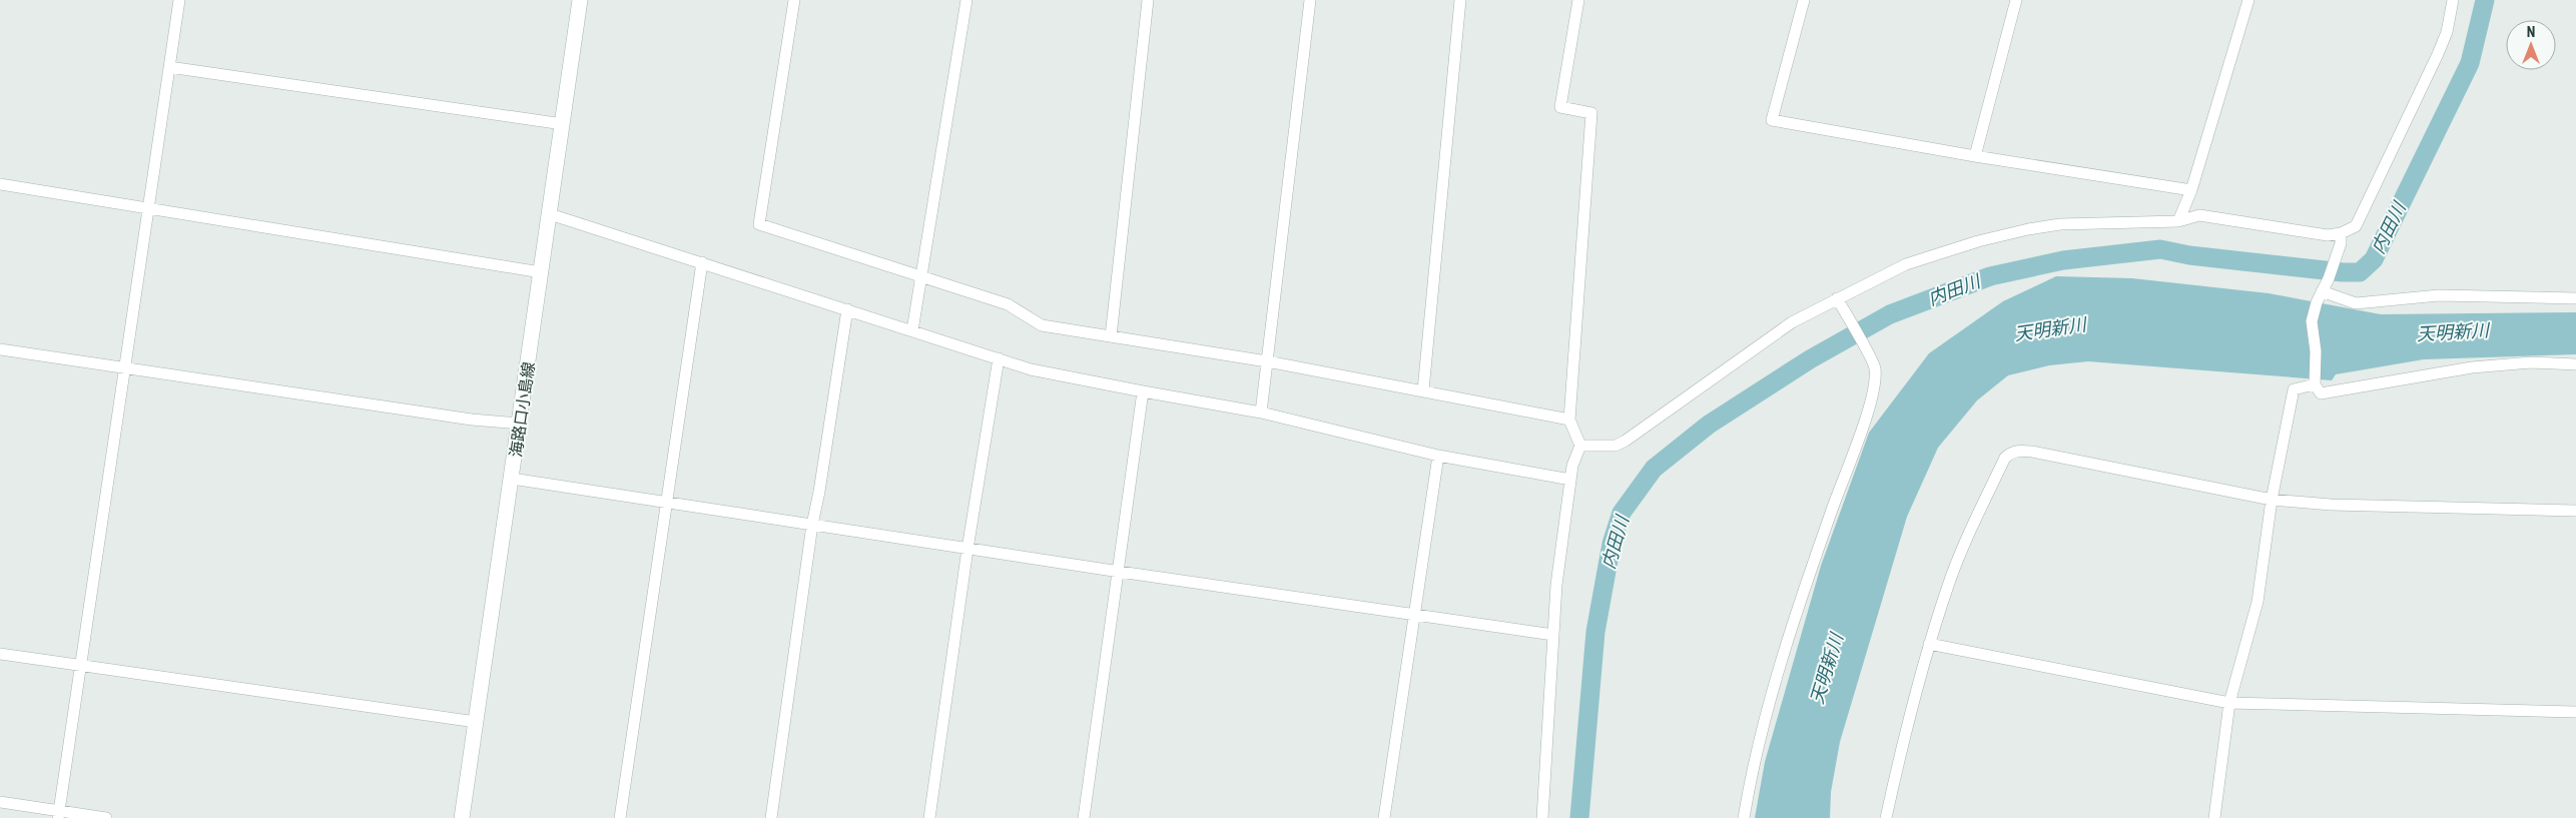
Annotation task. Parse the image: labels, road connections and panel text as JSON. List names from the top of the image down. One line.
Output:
{"streets":{"main road":["海路口小島線"]},"water":["内田川","天明新川"],"north":"top"}
